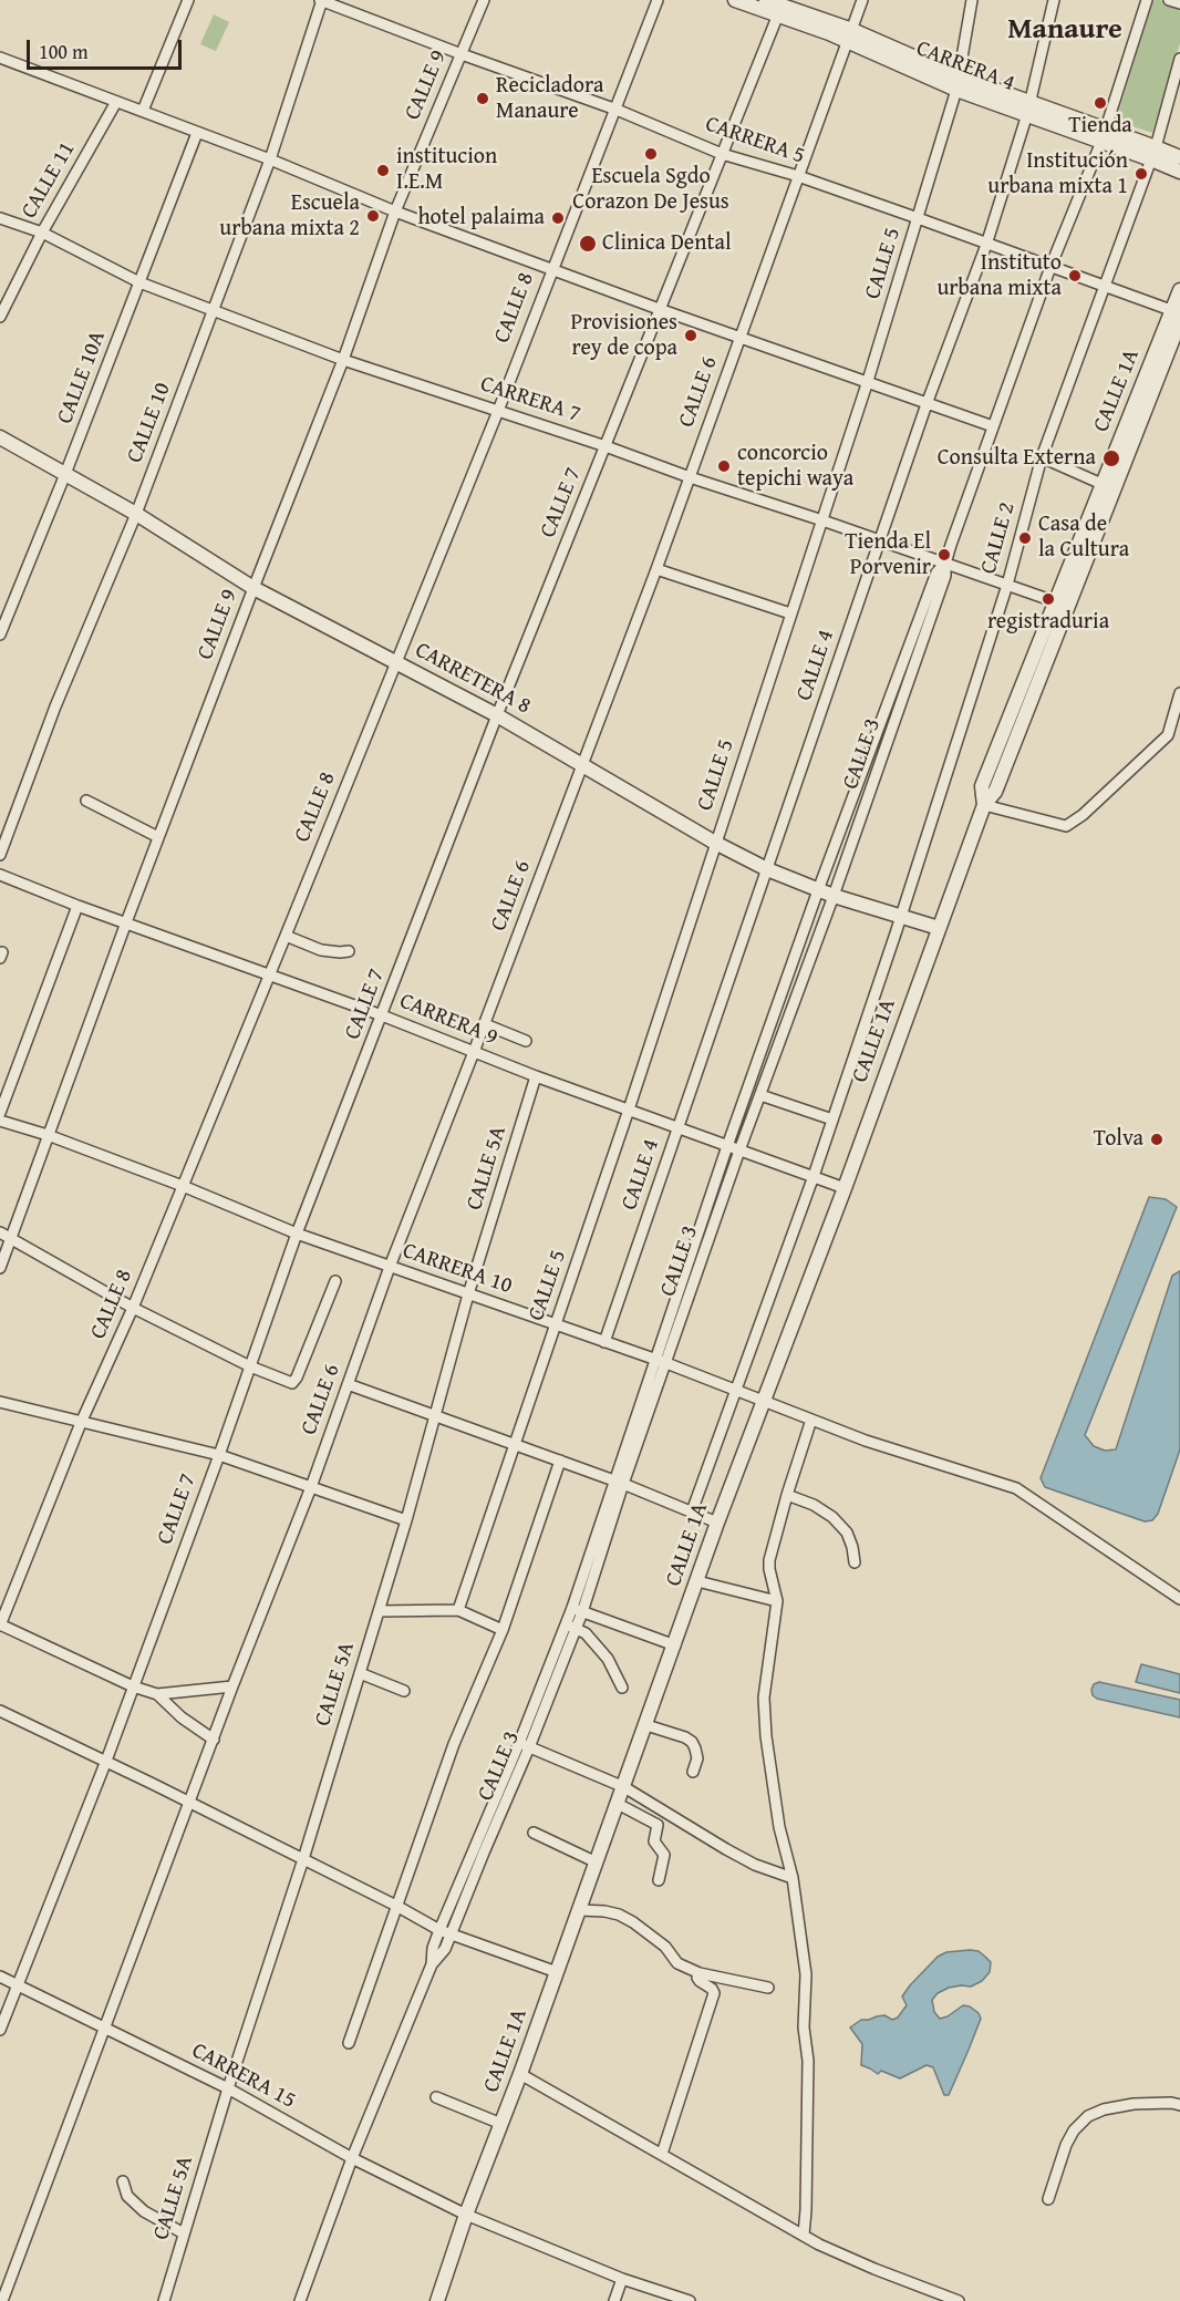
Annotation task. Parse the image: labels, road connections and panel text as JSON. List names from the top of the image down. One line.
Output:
{"streets":{"street":["CARRERA 4","CALLE 9","CARRERA 5","CALLE 11","CALLE 5","CALLE 8","CALLE 10A","CALLE 1A","CALLE 6","CARRERA 7","CALLE 10","CALLE 7","CALLE 2","CALLE 4","CARRETERA 8","CALLE 3","CARRERA 9","CALLE 5A","CARRERA 10","CARRERA 15"]},"crossings":[["CARRERA 4","CALLE 5"],["CARRERA 4","CALLE 6"],["CARRERA 4","CALLE 7"],["CARRERA 4","CALLE 2"],["CARRERA 4","CALLE 4"],["CARRERA 4","CALLE 3"],["CALLE 9","CARRERA 5"],["CALLE 9","CARRERA 7"],["CALLE 9","CARRETERA 8"],["CALLE 9","CARRERA 9"],["CALLE 9","CARRERA 10"],["CARRERA 5","CALLE 5"],["CARRERA 5","CALLE 8"],["CARRERA 5","CALLE 1A"],["CARRERA 5","CALLE 6"],["CARRERA 5","CALLE 10"],["CARRERA 5","CALLE 7"],["CARRERA 5","CALLE 2"],["CARRERA 5","CALLE 4"],["CARRERA 5","CALLE 3"],["CALLE 11","CARRERA 7"],["CALLE 5","CARRERA 7"],["CALLE 5","CARRETERA 8"],["CALLE 5","CARRERA 9"],["CALLE 5","CARRERA 10"],["CALLE 8","CARRERA 7"],["CALLE 8","CARRETERA 8"],["CALLE 8","CARRERA 9"],["CALLE 8","CARRERA 10"],["CALLE 10A","CARRERA 7"],["CALLE 10A","CARRETERA 8"],["CALLE 1A","CARRERA 7"],["CALLE 1A","CARRETERA 8"],["CALLE 1A","CARRERA 9"],["CALLE 1A","CARRERA 10"],["CALLE 1A","CARRERA 15"],["CALLE 6","CARRERA 7"],["CALLE 6","CARRETERA 8"],["CALLE 6","CARRERA 9"],["CALLE 6","CARRERA 10"],["CALLE 6","CARRERA 15"],["CARRERA 7","CALLE 10"],["CARRERA 7","CALLE 7"],["CARRERA 7","CALLE 2"],["CARRERA 7","CALLE 4"],["CARRERA 7","CALLE 3"],["CALLE 10","CARRETERA 8"],["CALLE 7","CARRETERA 8"],["CALLE 7","CARRERA 9"],["CALLE 7","CARRERA 10"],["CALLE 7","CARRERA 15"],["CALLE 2","CARRETERA 8"],["CALLE 2","CARRERA 9"],["CALLE 2","CARRERA 10"],["CALLE 4","CARRETERA 8"],["CALLE 4","CARRERA 9"],["CALLE 4","CARRERA 10"],["CARRETERA 8","CALLE 3"],["CALLE 3","CARRERA 9"],["CALLE 3","CARRERA 10"],["CALLE 3","CARRERA 15"],["CARRERA 9","CALLE 5A"],["CALLE 5A","CARRERA 10"],["CALLE 5A","CARRERA 15"]],"districts":["Manaure"],"places":["Recicladora Manaure","Tienda","Escuela Sgdo Corazon De Jesus","institucion I.E.M","Institución urbana mixta 1","Escuela urbana mixta 2","hotel palaima","Clinica Dental","Instituto urbana mixta","Provisiones rey de copa","Consulta Externa","concorcio tepichi waya","Casa de la Cultura","Tienda El Porvenir","registraduria","Tolva"],"scale_bar":"100 m"}
